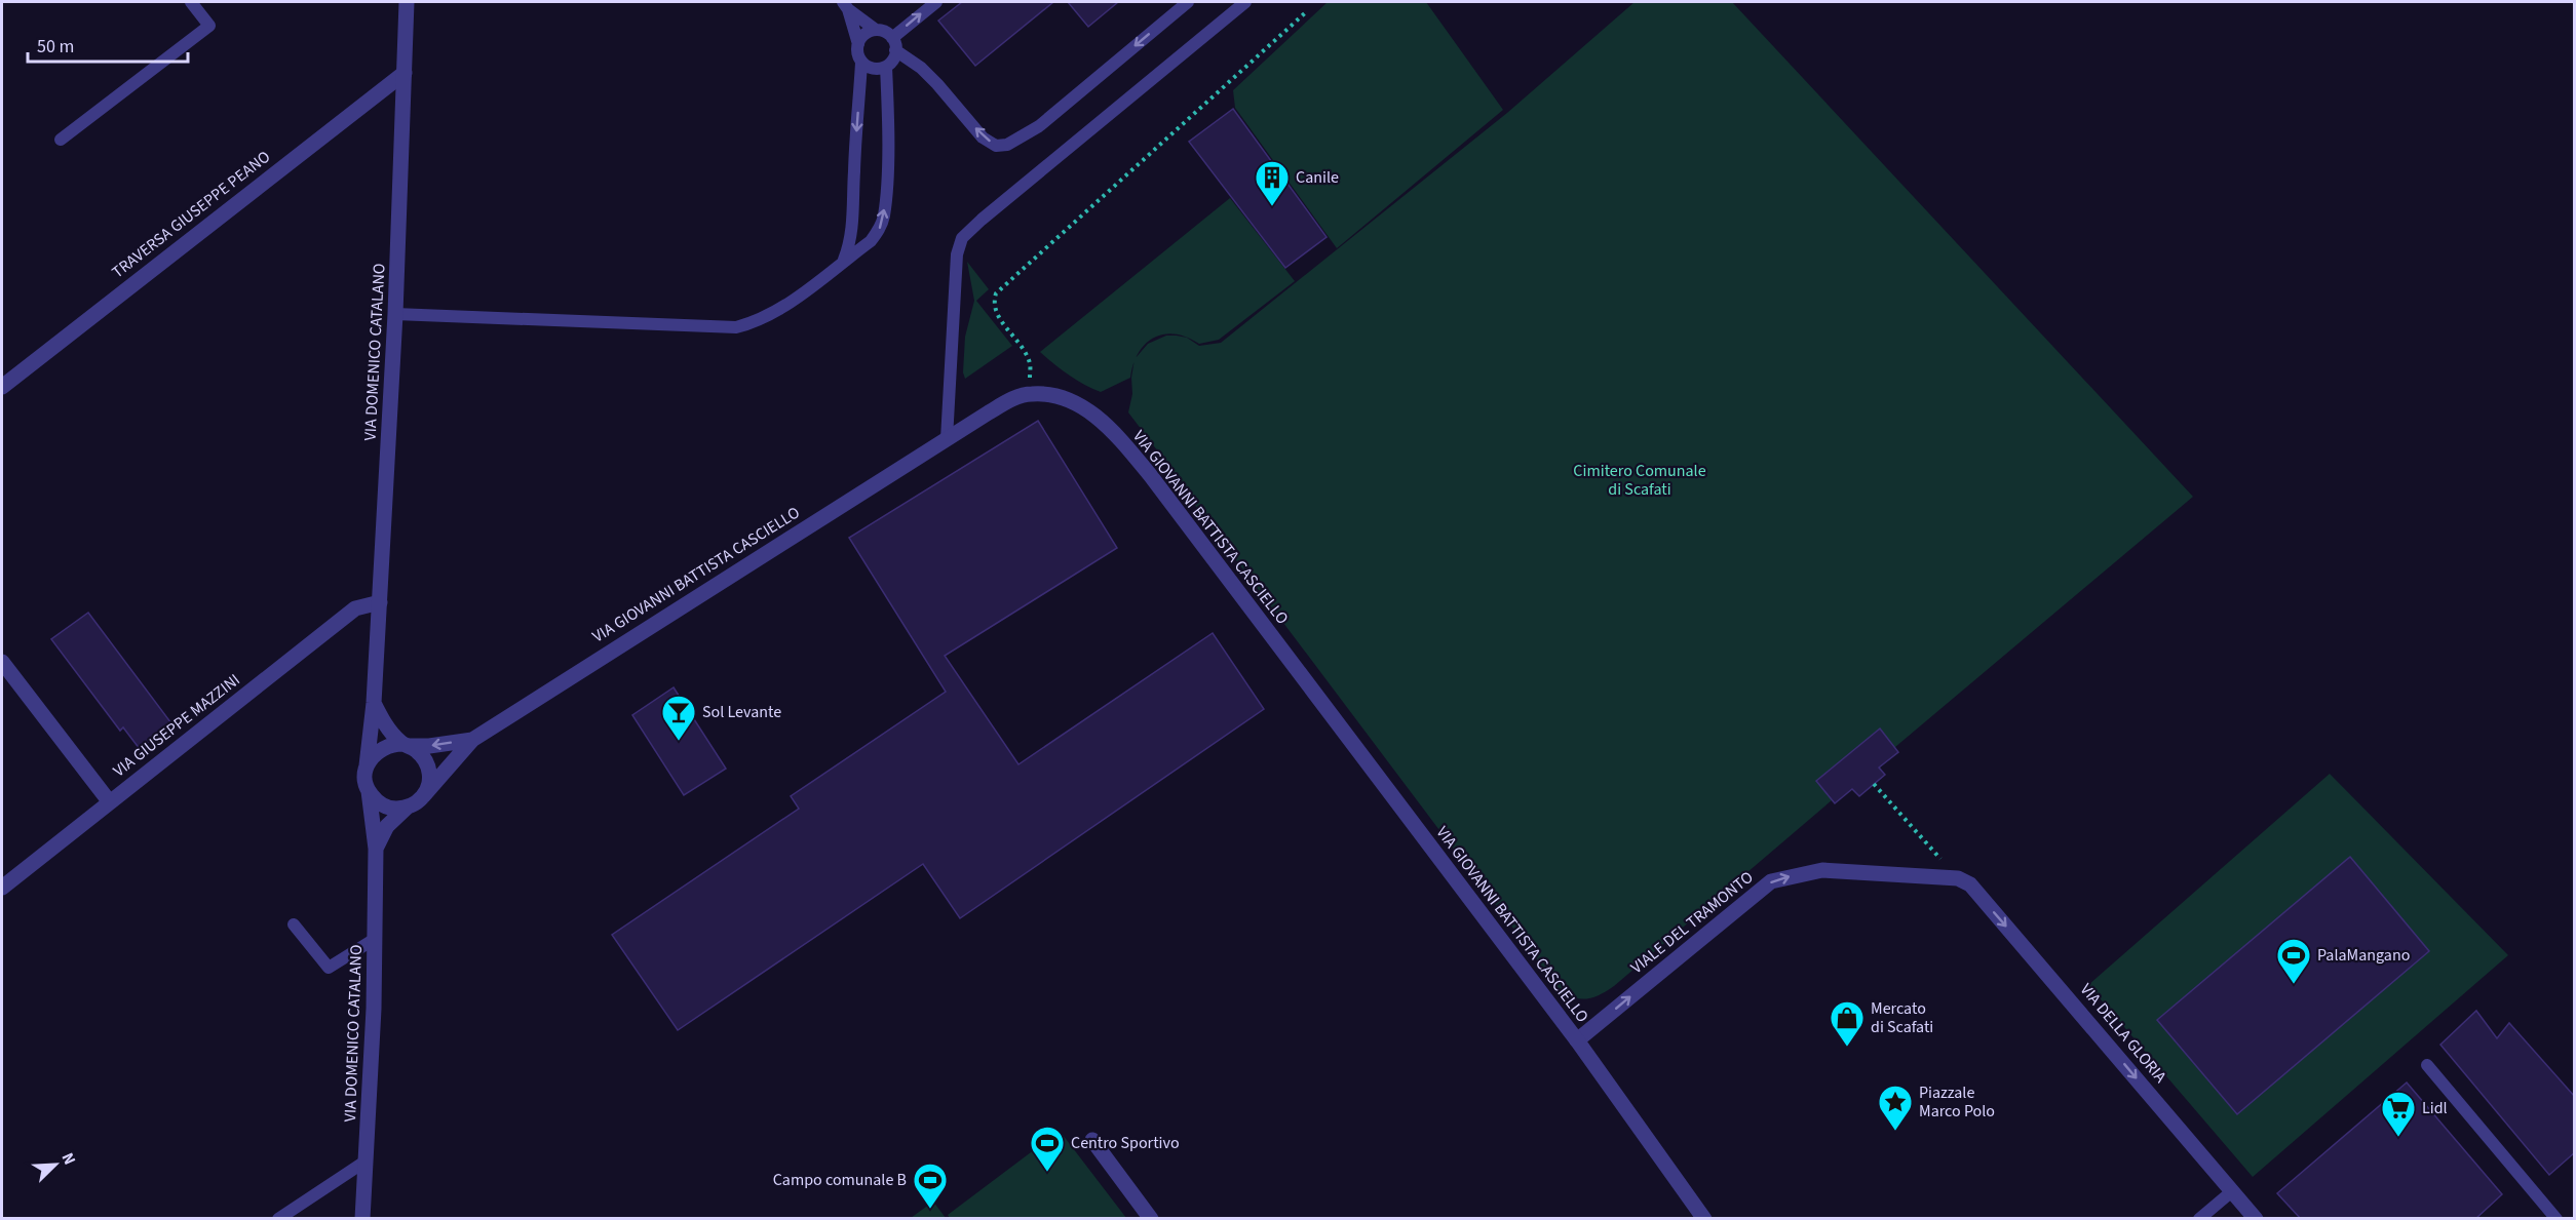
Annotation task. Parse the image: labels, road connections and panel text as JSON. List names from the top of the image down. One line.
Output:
{"streets":{"street":["TRAVERSA GIUSEPPE PEANO","VIA DOMENICO CATALANO","VIA GIOVANNI BATTISTA CASCIELLO","VIA GIUSEPPE MAZZINI","VIALE DEL TRAMONTO","VIA DELLA GLORIA"]},"crossings":[["TRAVERSA GIUSEPPE PEANO","VIA DOMENICO CATALANO"],["VIA DOMENICO CATALANO","VIA GIOVANNI BATTISTA CASCIELLO"],["VIA DOMENICO CATALANO","VIA GIUSEPPE MAZZINI"],["VIA GIOVANNI BATTISTA CASCIELLO","VIALE DEL TRAMONTO"],["VIALE DEL TRAMONTO","VIA DELLA GLORIA"]],"one_way":["VIALE DEL TRAMONTO","VIA DELLA GLORIA"],"parks":["Cimitero Comunale di Scafati"],"places":{"building":["Canile"],"bar":["Sol Levante"],"sports":["PalaMangano","Centro Sportivo","Campo comunale B"],"shop":["Mercato di Scafati"],"place":["Piazzale Marco Polo"],"supermarket":["Lidl"]},"scale_bar":"50 m","north":"top right"}
